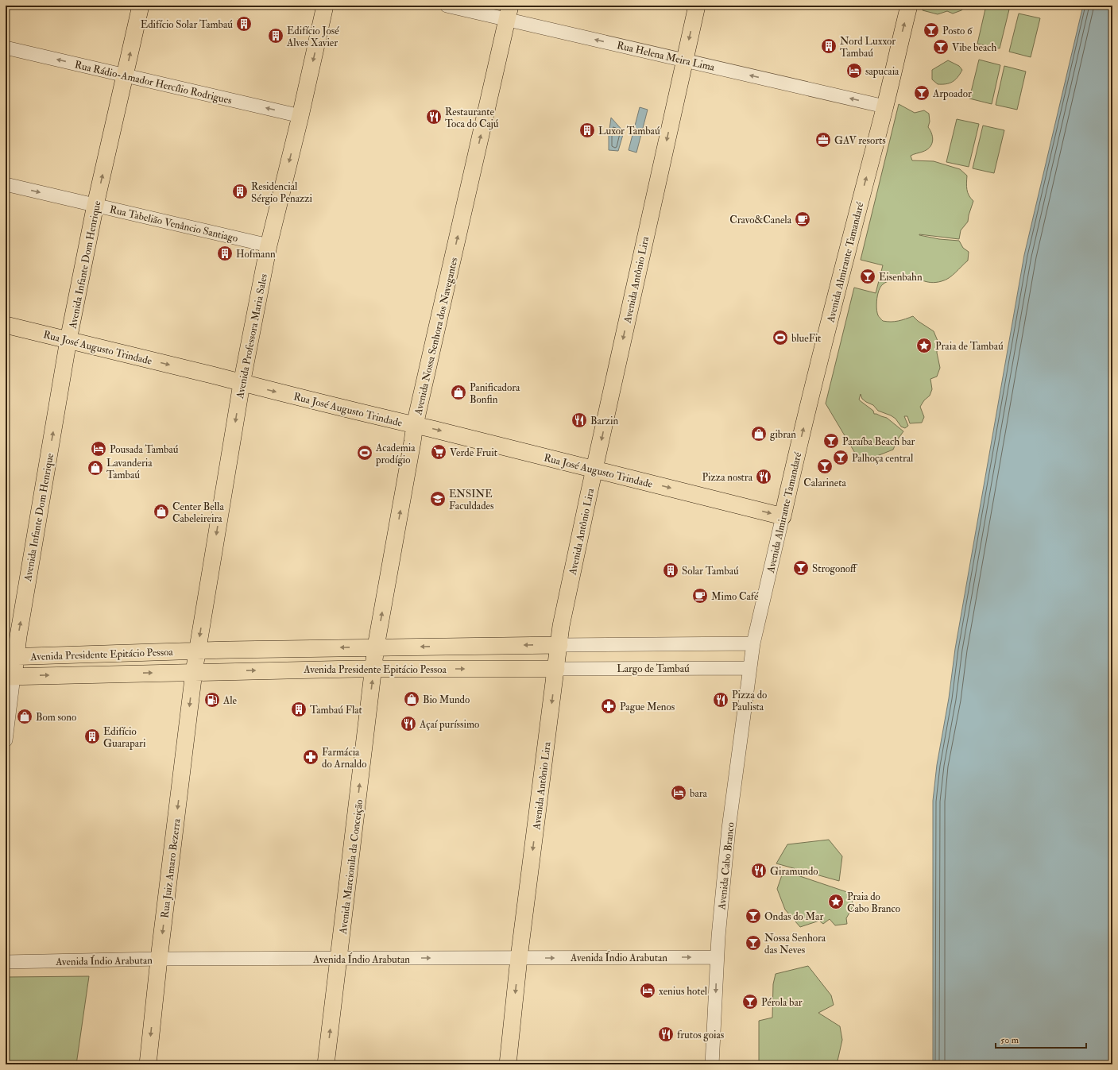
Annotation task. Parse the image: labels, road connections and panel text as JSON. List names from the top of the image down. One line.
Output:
{"streets":{"main road":["Avenida Almirante Tamandaré","Avenida Infante Dom Henrique","Avenida Antônio Lira","Avenida Professora Maria Sales","Avenida Nossa Senhora dos Navegantes","Rua José Augusto Trindade","Avenida Presidente Epitácio Pessoa","Avenida Marcionila da Conceição","Rua Juiz Amaro Bezerra"],"street":["Rua Helena Meira Lima","Rua Rádio-Amador Hercílio Rodrigues","Rua Tabelião Venâncio Santiago","Largo de Tambaú","Avenida Cabo Branco","Avenida Índio Arabutan"]},"crossings":[["Rua Helena Meira Lima","Avenida Almirante Tamandaré"],["Rua Helena Meira Lima","Avenida Antônio Lira"],["Rua Helena Meira Lima","Avenida Nossa Senhora dos Navegantes"],["Rua Rádio-Amador Hercílio Rodrigues","Avenida Infante Dom Henrique"],["Rua Rádio-Amador Hercílio Rodrigues","Avenida Professora Maria Sales"],["Rua Tabelião Venâncio Santiago","Avenida Infante Dom Henrique"],["Rua Tabelião Venâncio Santiago","Avenida Professora Maria Sales"],["Avenida Almirante Tamandaré","Rua José Augusto Trindade"],["Avenida Almirante Tamandaré","Largo de Tambaú"],["Avenida Almirante Tamandaré","Avenida Cabo Branco"],["Avenida Infante Dom Henrique","Rua José Augusto Trindade"],["Avenida Infante Dom Henrique","Avenida Presidente Epitácio Pessoa"],["Avenida Antônio Lira","Rua José Augusto Trindade"],["Avenida Antônio Lira","Avenida Presidente Epitácio Pessoa"],["Avenida Antônio Lira","Largo de Tambaú"],["Avenida Antônio Lira","Avenida Índio Arabutan"],["Avenida Professora Maria Sales","Rua José Augusto Trindade"],["Avenida Professora Maria Sales","Avenida Presidente Epitácio Pessoa"],["Avenida Nossa Senhora dos Navegantes","Rua José Augusto Trindade"],["Avenida Nossa Senhora dos Navegantes","Avenida Presidente Epitácio Pessoa"],["Avenida Nossa Senhora dos Navegantes","Avenida Marcionila da Conceição"],["Avenida Presidente Epitácio Pessoa","Largo de Tambaú"],["Avenida Presidente Epitácio Pessoa","Avenida Marcionila da Conceição"],["Avenida Presidente Epitácio Pessoa","Rua Juiz Amaro Bezerra"],["Largo de Tambaú","Avenida Cabo Branco"],["Avenida Cabo Branco","Avenida Índio Arabutan"],["Avenida Marcionila da Conceição","Avenida Índio Arabutan"],["Rua Juiz Amaro Bezerra","Avenida Índio Arabutan"]],"one_way":["Rua Helena Meira Lima","Rua Rádio-Amador Hercílio Rodrigues","Avenida Almirante Tamandaré","Avenida Infante Dom Henrique","Avenida Antônio Lira","Avenida Professora Maria Sales","Avenida Nossa Senhora dos Navegantes","Rua José Augusto Trindade","Avenida Marcionila da Conceição","Rua Juiz Amaro Bezerra","Avenida Índio Arabutan"],"places":{"building":["Edifício Solar Tambaú","Edifício José Alves Xavier","Nord Luxxor Tambaú","Luxor Tambaú","Residencial Sérgio Penazzi","Hofmann","Solar Tambaú","Tambaú Flat","Edifício Guarapari"],"bar":["Posto 6","Vibe beach","Arpoador","Eisenbahn","Paraíba Beach bar","Palhoça central","Calarineta","Strogonoff","Ondas do Mar","Nossa Senhora das Neves","Pérola bar"],"hotel":["sapucaia","Pousada Tambaú","bara","xenius hotel"],"restaurant":["Restaurante Toca do Cajú","Barzin","Pizza nostra","Pizza do Paulista","Açaí puríssimo","Giramundo","frutos goias"],"office":["GAV resorts"],"cafe":["Cravo&Canela","Mimo Café"],"sports":["blueFit","Academia prodígio"],"place":["Praia de Tambaú","Praia do Cabo Branco"],"shop":["Panificadora Bonfin","gibran","Lavanderia Tambaú","Center Bella Cabeleireira","Bio Mundo","Bom sono"],"supermarket":["Verde Fruit"],"school or university":["ENSINE Faculdades"],"fuel station":["Ale"],"pharmacy":["Pague Menos","Farmácia do Arnaldo"]},"scale_bar":"50 m"}
